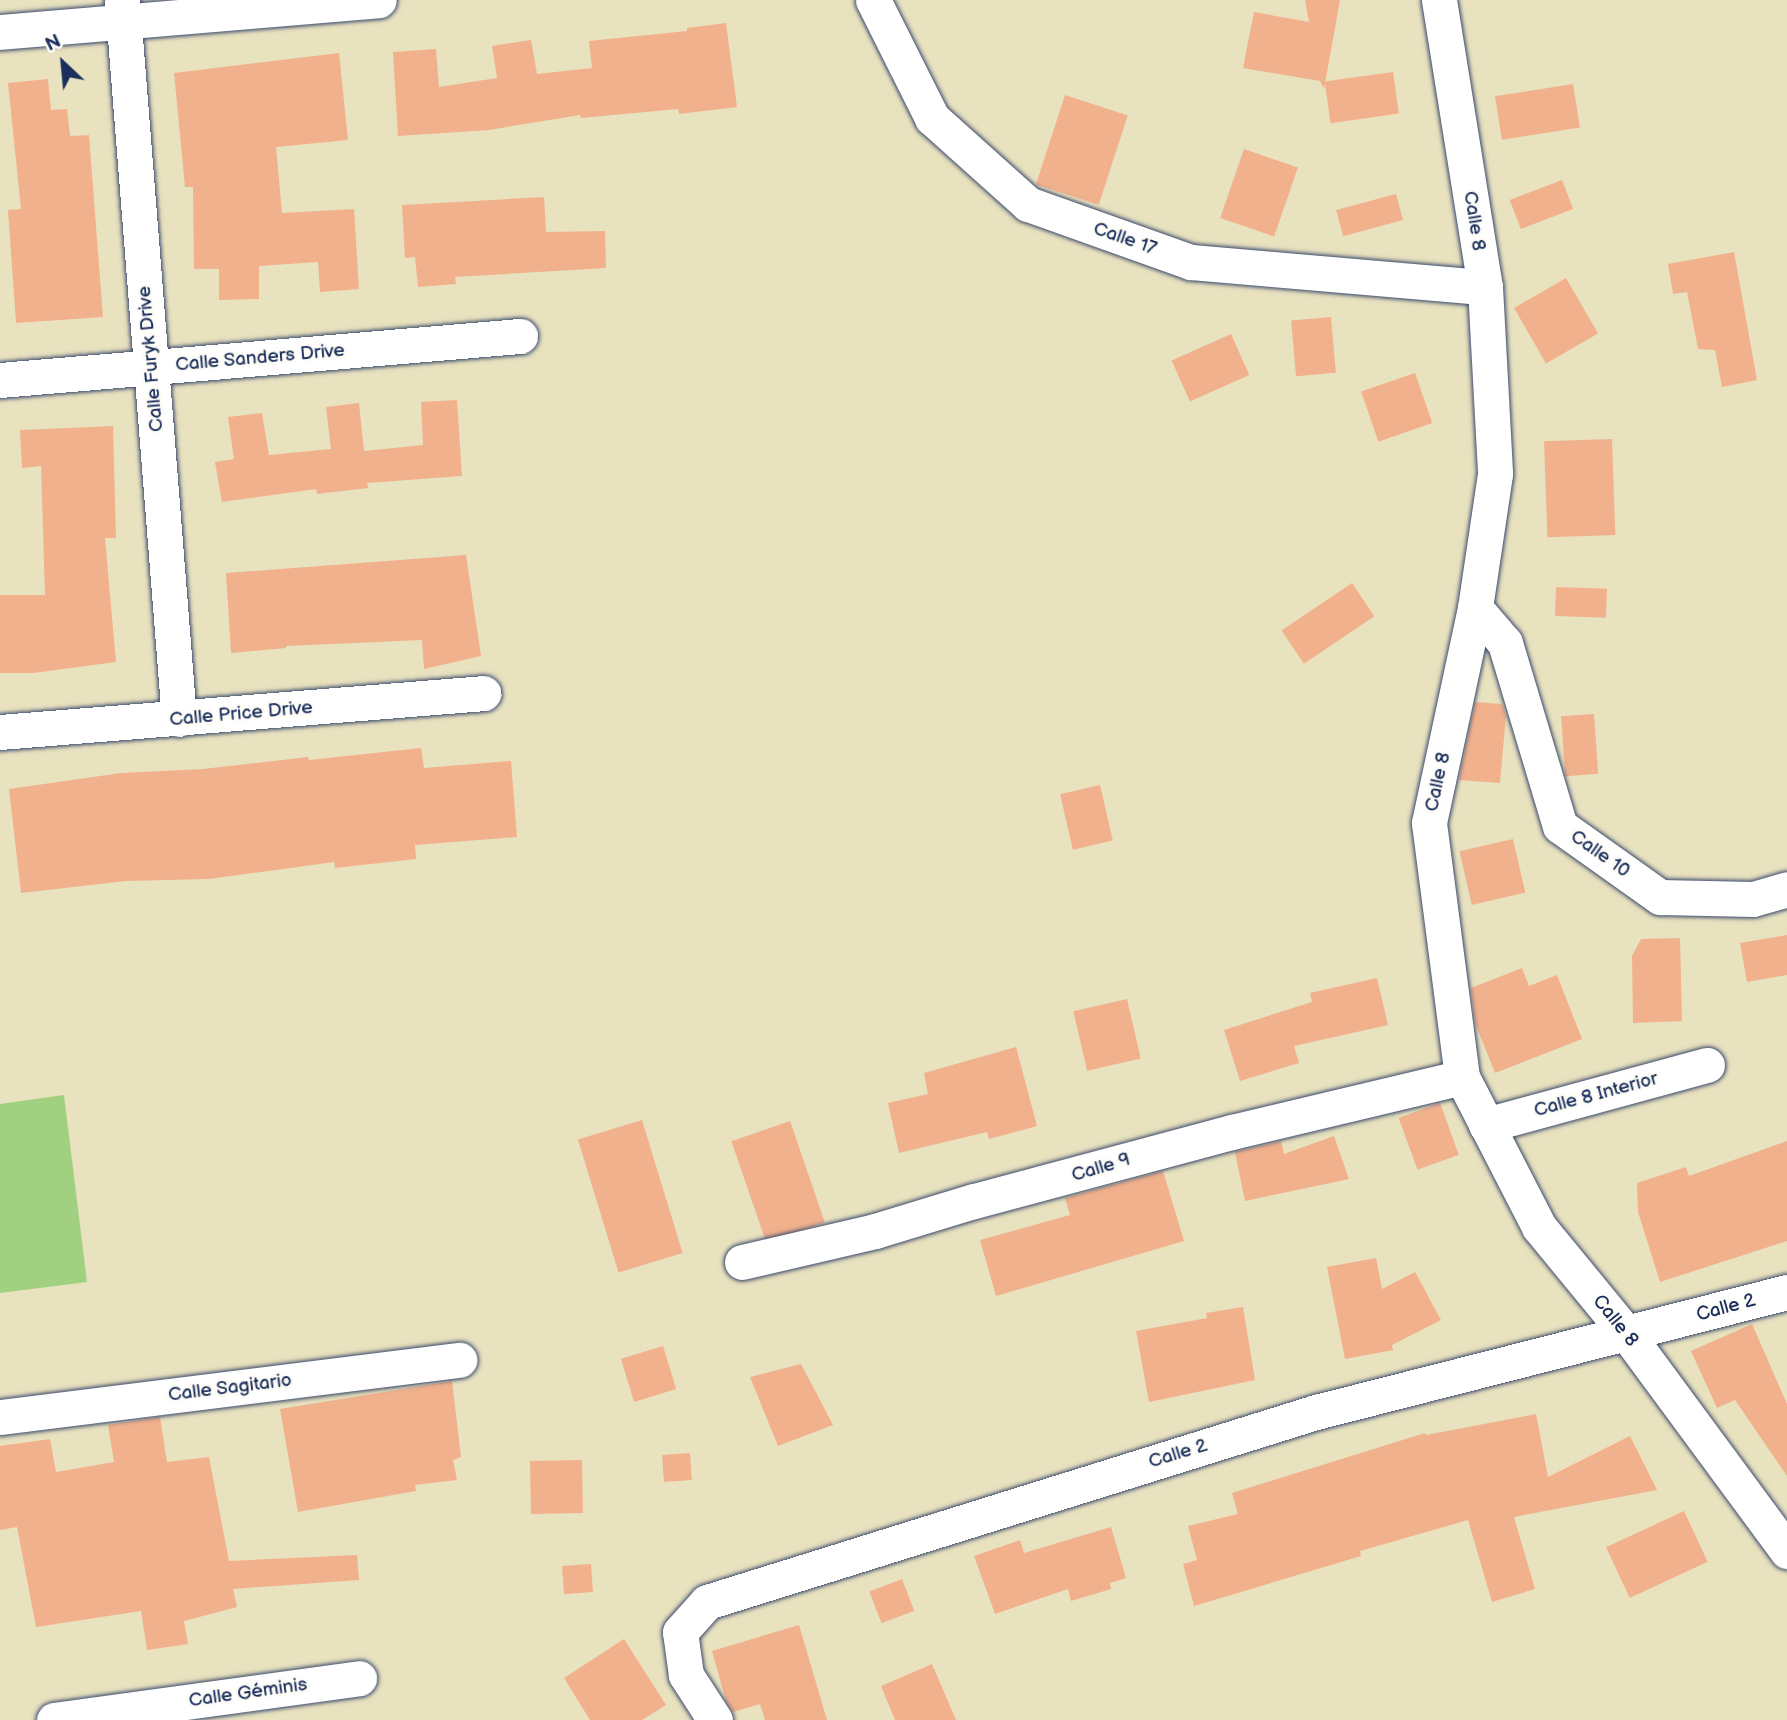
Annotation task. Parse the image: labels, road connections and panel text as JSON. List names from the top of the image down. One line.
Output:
{"streets":{"street":["Calle 8","Calle 17","Calle Sanders Drive","Calle Furyk Drive","Calle Price Drive","Calle 10","Calle 8 Interior","Calle 9","Calle 2","Calle Sagitario","Calle Géminis"]},"crossings":[["Calle 8","Calle 17"],["Calle 8","Calle 10"],["Calle 8","Calle 8 Interior"],["Calle 8","Calle 9"],["Calle 8","Calle 2"],["Calle Sanders Drive","Calle Furyk Drive"],["Calle Furyk Drive","Calle Price Drive"]],"north":"top left"}
